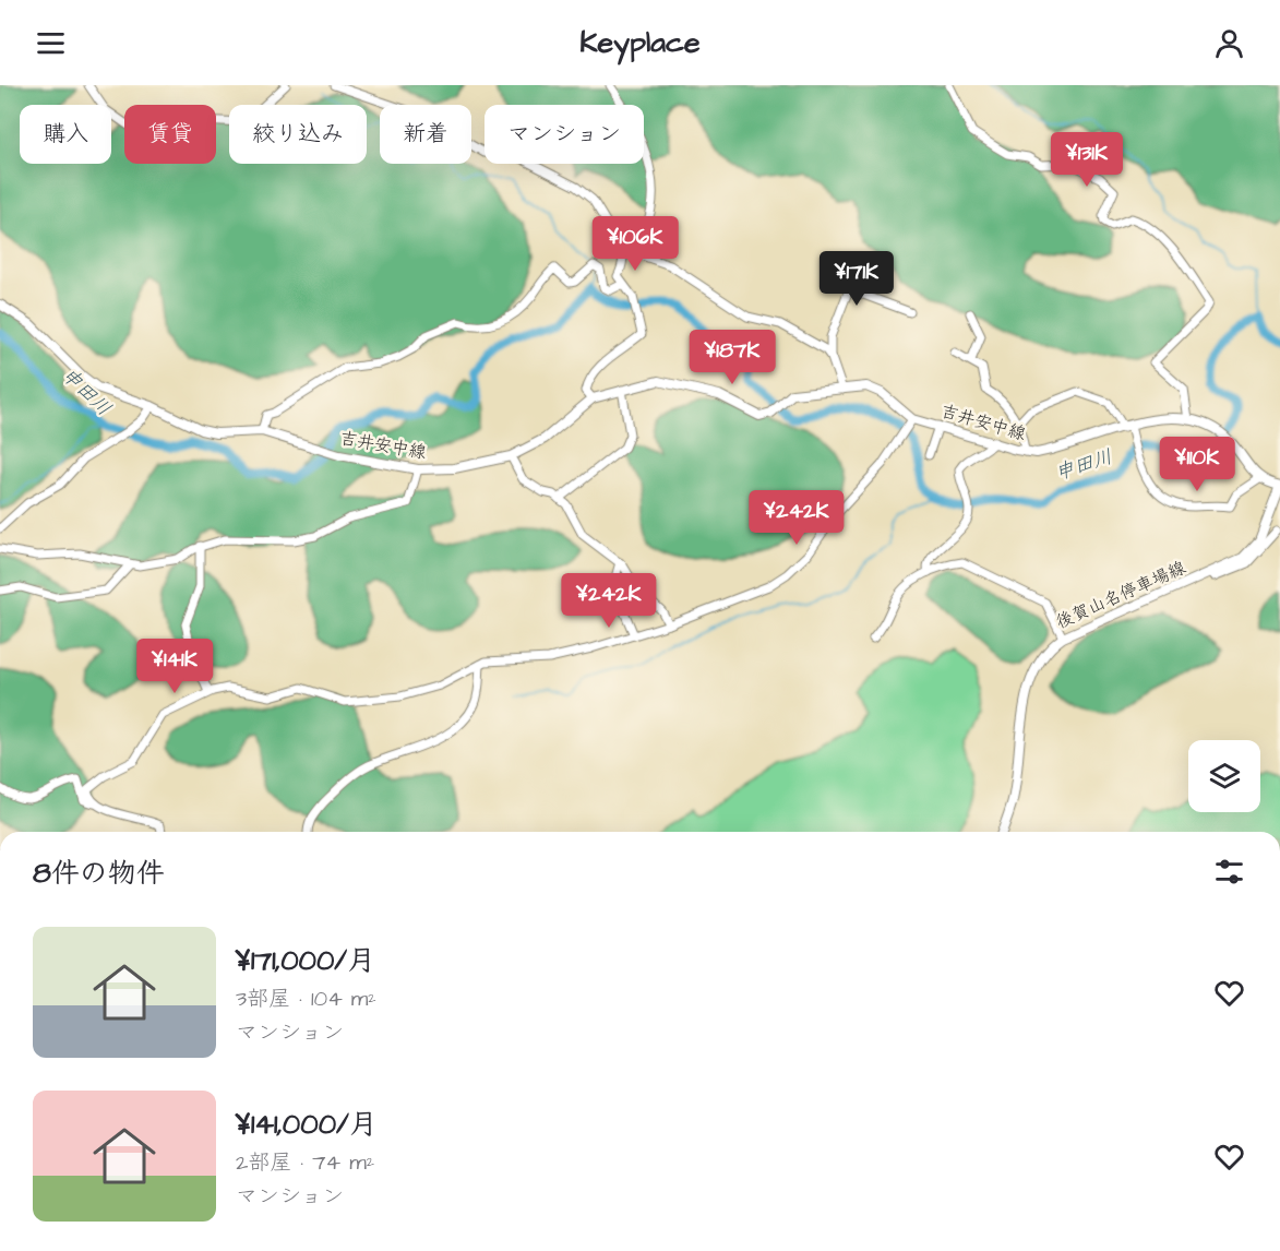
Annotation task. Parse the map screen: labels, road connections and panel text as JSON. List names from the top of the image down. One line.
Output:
{"streets":{"main road":["吉井安中線","後賀山名停車場線"]},"water":["申田川"],"page":{"header":"Keyplace","chip":["購入","賃貸","絞り込み","新着","マンション"],"price":["¥131K","¥106K","¥171K","¥187K","¥110K","¥242K","¥242K","¥141K"],"heading":"8件の物件","list":[{"name":"¥171,000/月","note":"3部屋 · 104 m² · マンション"},{"name":"¥141,000/月","note":"2部屋 · 74 m² · マンション"}]}}
